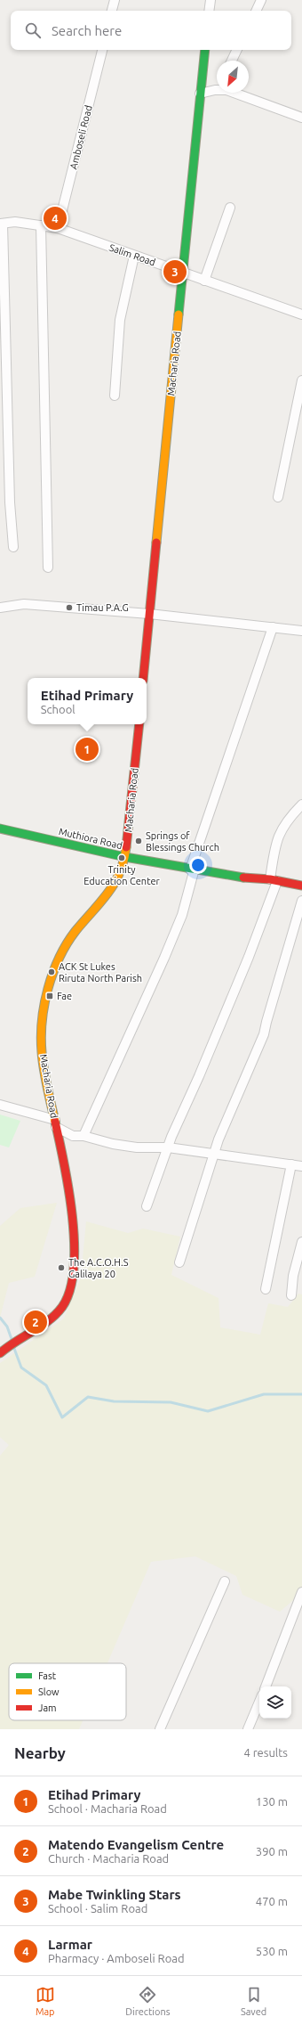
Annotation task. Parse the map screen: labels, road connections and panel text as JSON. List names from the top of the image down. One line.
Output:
{"streets":{"street":["Amboseli Road","Salim Road","Macharia Road","Muthiora Road"]},"crossings":[["Amboseli Road","Salim Road"],["Salim Road","Macharia Road"],["Macharia Road","Muthiora Road"]],"places":{"other":["Timau P.A.G","Springs of Blessings Church","Trinity Education Center","ACK St Lukes Riruta North Parish","The A.C.O.H.S Galilaya 20"],"transit":["Fae"]},"legend":["Fast","Slow","Jam"],"north":"bottom left","page":{"search":"Search here","pins":["4","3","1","2"],"popup":["Etihad Primary","School"],"heading":["Nearby","4 results"],"list":[{"mark":"1","name":"Etihad Primary","note":"School · Macharia Road","value":"130 m"},{"mark":"2","name":"Matendo Evangelism Centre","note":"Church · Macharia Road","value":"390 m"},{"mark":"3","name":"Mabe Twinkling Stars","note":"School · Salim Road","value":"470 m"},{"mark":"4","name":"Larmar","note":"Pharmacy · Amboseli Road","value":"530 m"}],"nav":["Map","Directions","Saved"]}}
